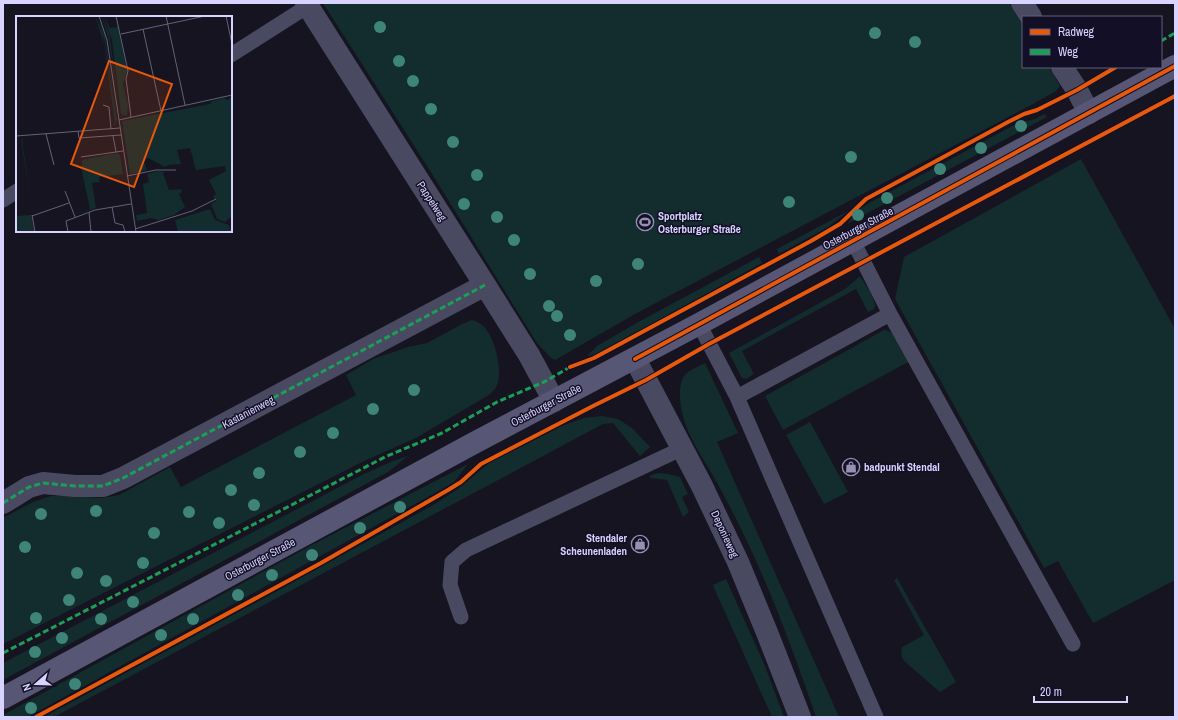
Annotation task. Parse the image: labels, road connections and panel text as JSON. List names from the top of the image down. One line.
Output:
{"streets":{"street":["Pappelweg","Osterburger Straße","Kastanienweg","Deponieweg"]},"crossings":[["Pappelweg","Osterburger Straße"],["Pappelweg","Kastanienweg"],["Osterburger Straße","Deponieweg"]],"places":{"sports":["Sportplatz Osterburger Straße"],"shop":["badpunkt Stendal","Stendaler Scheunenladen"]},"legend":["Radweg","Weg"],"scale_bar":"20 m","north":"left"}
